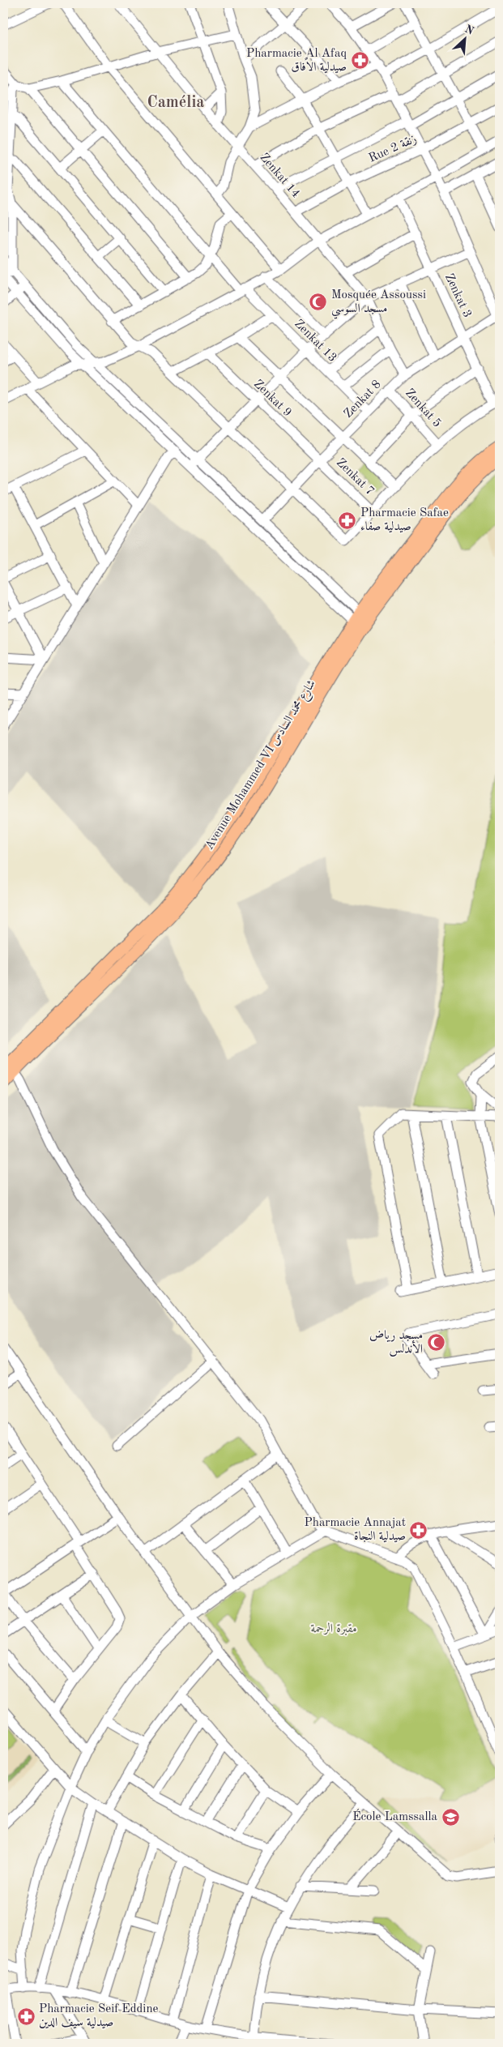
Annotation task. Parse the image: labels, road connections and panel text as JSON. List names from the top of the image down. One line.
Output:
{"streets":{"main road":["Avenue Mohammed VI شارع محمد السادس"],"street":["Rue 2 زنقة","Zenkat 14","Zenkat 3","Zenkat 13","Zenkat 9","Zenkat 8","Zenkat 5","Zenkat 7"]},"crossings":[["Rue 2 زنقة","Zenkat 14"],["Zenkat 14","Zenkat 8"],["Zenkat 3","Zenkat 8"],["Zenkat 13","Zenkat 8"],["Zenkat 9","Zenkat 8"],["Zenkat 9","Zenkat 7"],["Zenkat 8","Zenkat 5"],["Zenkat 8","Zenkat 7"]],"districts":["Camélia"],"parks":["مقبرة الرحمة"],"places":{"pharmacy":["Pharmacie Al Afaq صيدلية الاًفاق","Pharmacie Safae صيدلية صفاء","Pharmacie Annajat صيدلية النجاة","Pharmacie Seif Eddine صيدلية سيف الدين"],"mosque":["Mosquée Assoussi مسجد السوسي","مسجد رياض الأندلس"],"school or university":["École Lamssalla"]},"north":"top right"}
